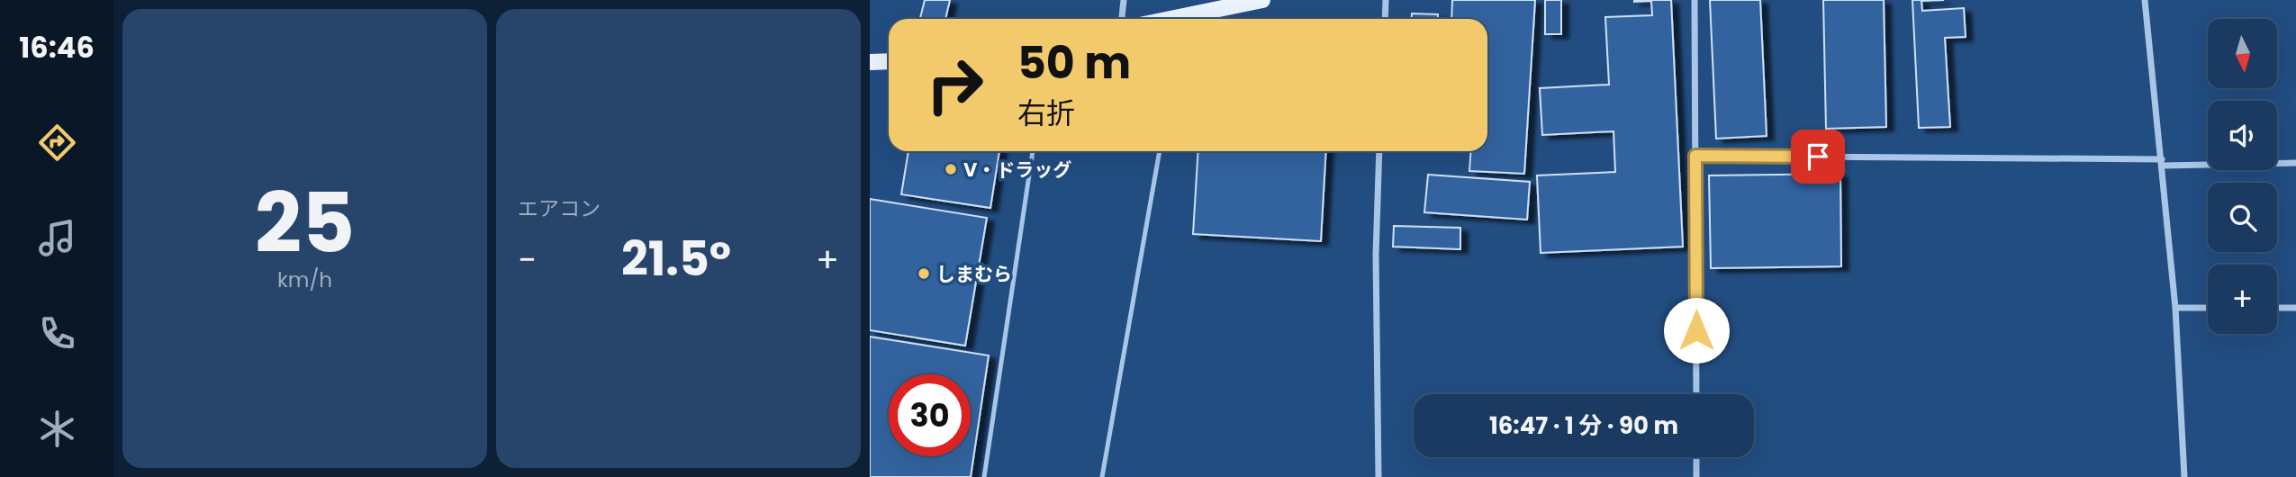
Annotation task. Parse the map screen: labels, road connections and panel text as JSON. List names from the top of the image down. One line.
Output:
{"places":["V・ドラッグ","しまむら"],"north":"bottom","page":{"tabs":"16:46","tile":[["25","km/h"],"エアコン"],"map_buttons":"+","turn":["50 m","右折"],"heat":["−","21.5°","+"],"limit":"30","trip":"16:47 · 1 分 · 90 m"}}
